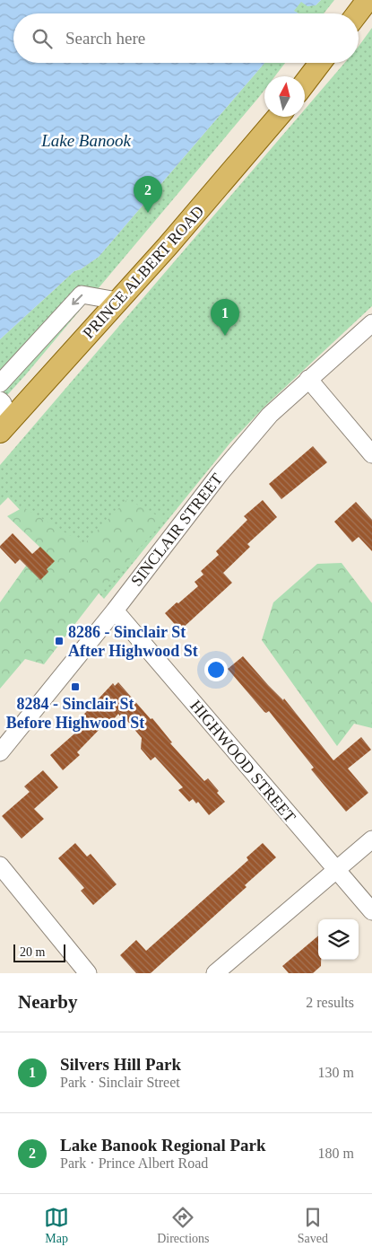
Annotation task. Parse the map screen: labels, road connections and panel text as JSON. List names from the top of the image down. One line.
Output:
{"streets":{"main road":["PRINCE ALBERT ROAD"],"street":["SINCLAIR STREET","HIGHWOOD STREET"]},"crossings":[["SINCLAIR STREET","HIGHWOOD STREET"]],"water":["Lake Banook"],"places":{"transit":["8286 - Sinclair St After Highwood St","8284 - Sinclair St Before Highwood St"]},"scale_bar":"20 m","north":"top","page":{"search":"Search here","pins":["2","1"],"scale":"20 m","heading":["Nearby","2 results"],"list":[{"mark":"1","name":"Silvers Hill Park","note":"Park · Sinclair Street","value":"130 m"},{"mark":"2","name":"Lake Banook Regional Park","note":"Park · Prince Albert Road","value":"180 m"}],"nav":["Map","Directions","Saved"]}}
